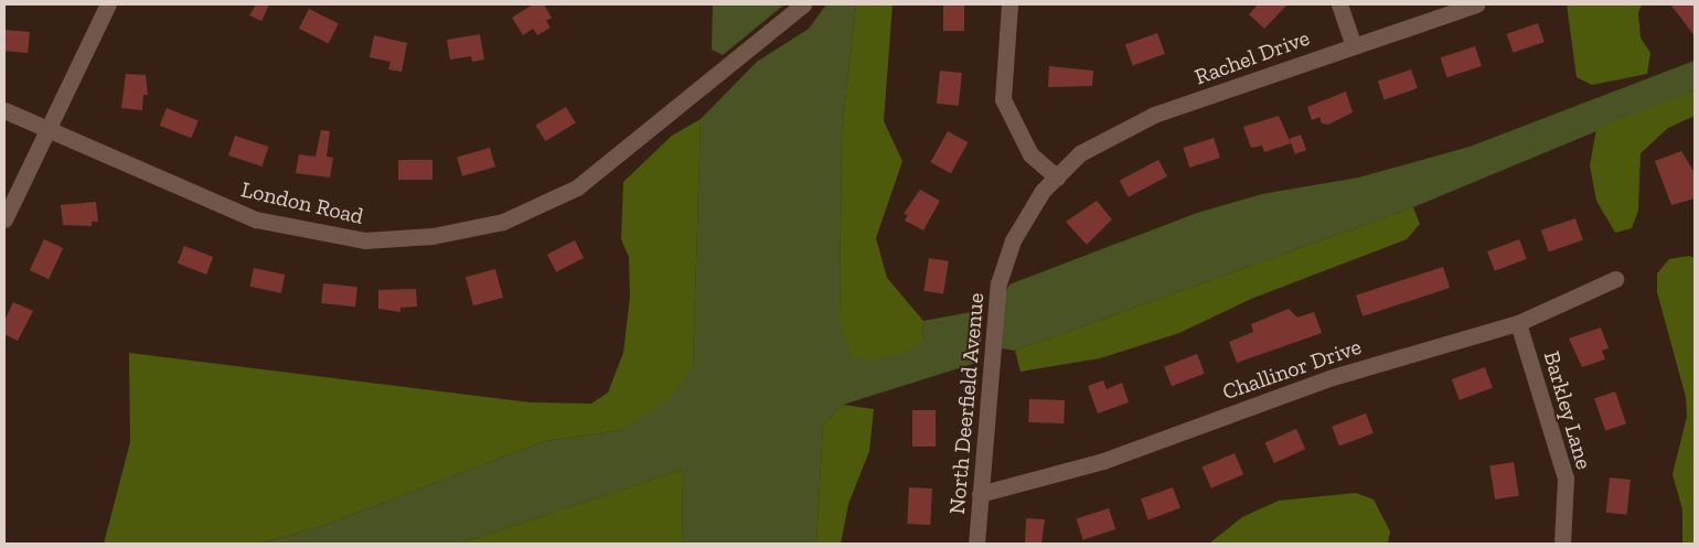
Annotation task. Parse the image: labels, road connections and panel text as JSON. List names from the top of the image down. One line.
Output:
{"streets":{"street":["Rachel Drive","London Road","Challinor Drive","North Deerfield Avenue","Barkley Lane"]},"crossings":[["Rachel Drive","North Deerfield Avenue"],["Challinor Drive","North Deerfield Avenue"],["Challinor Drive","Barkley Lane"]]}
